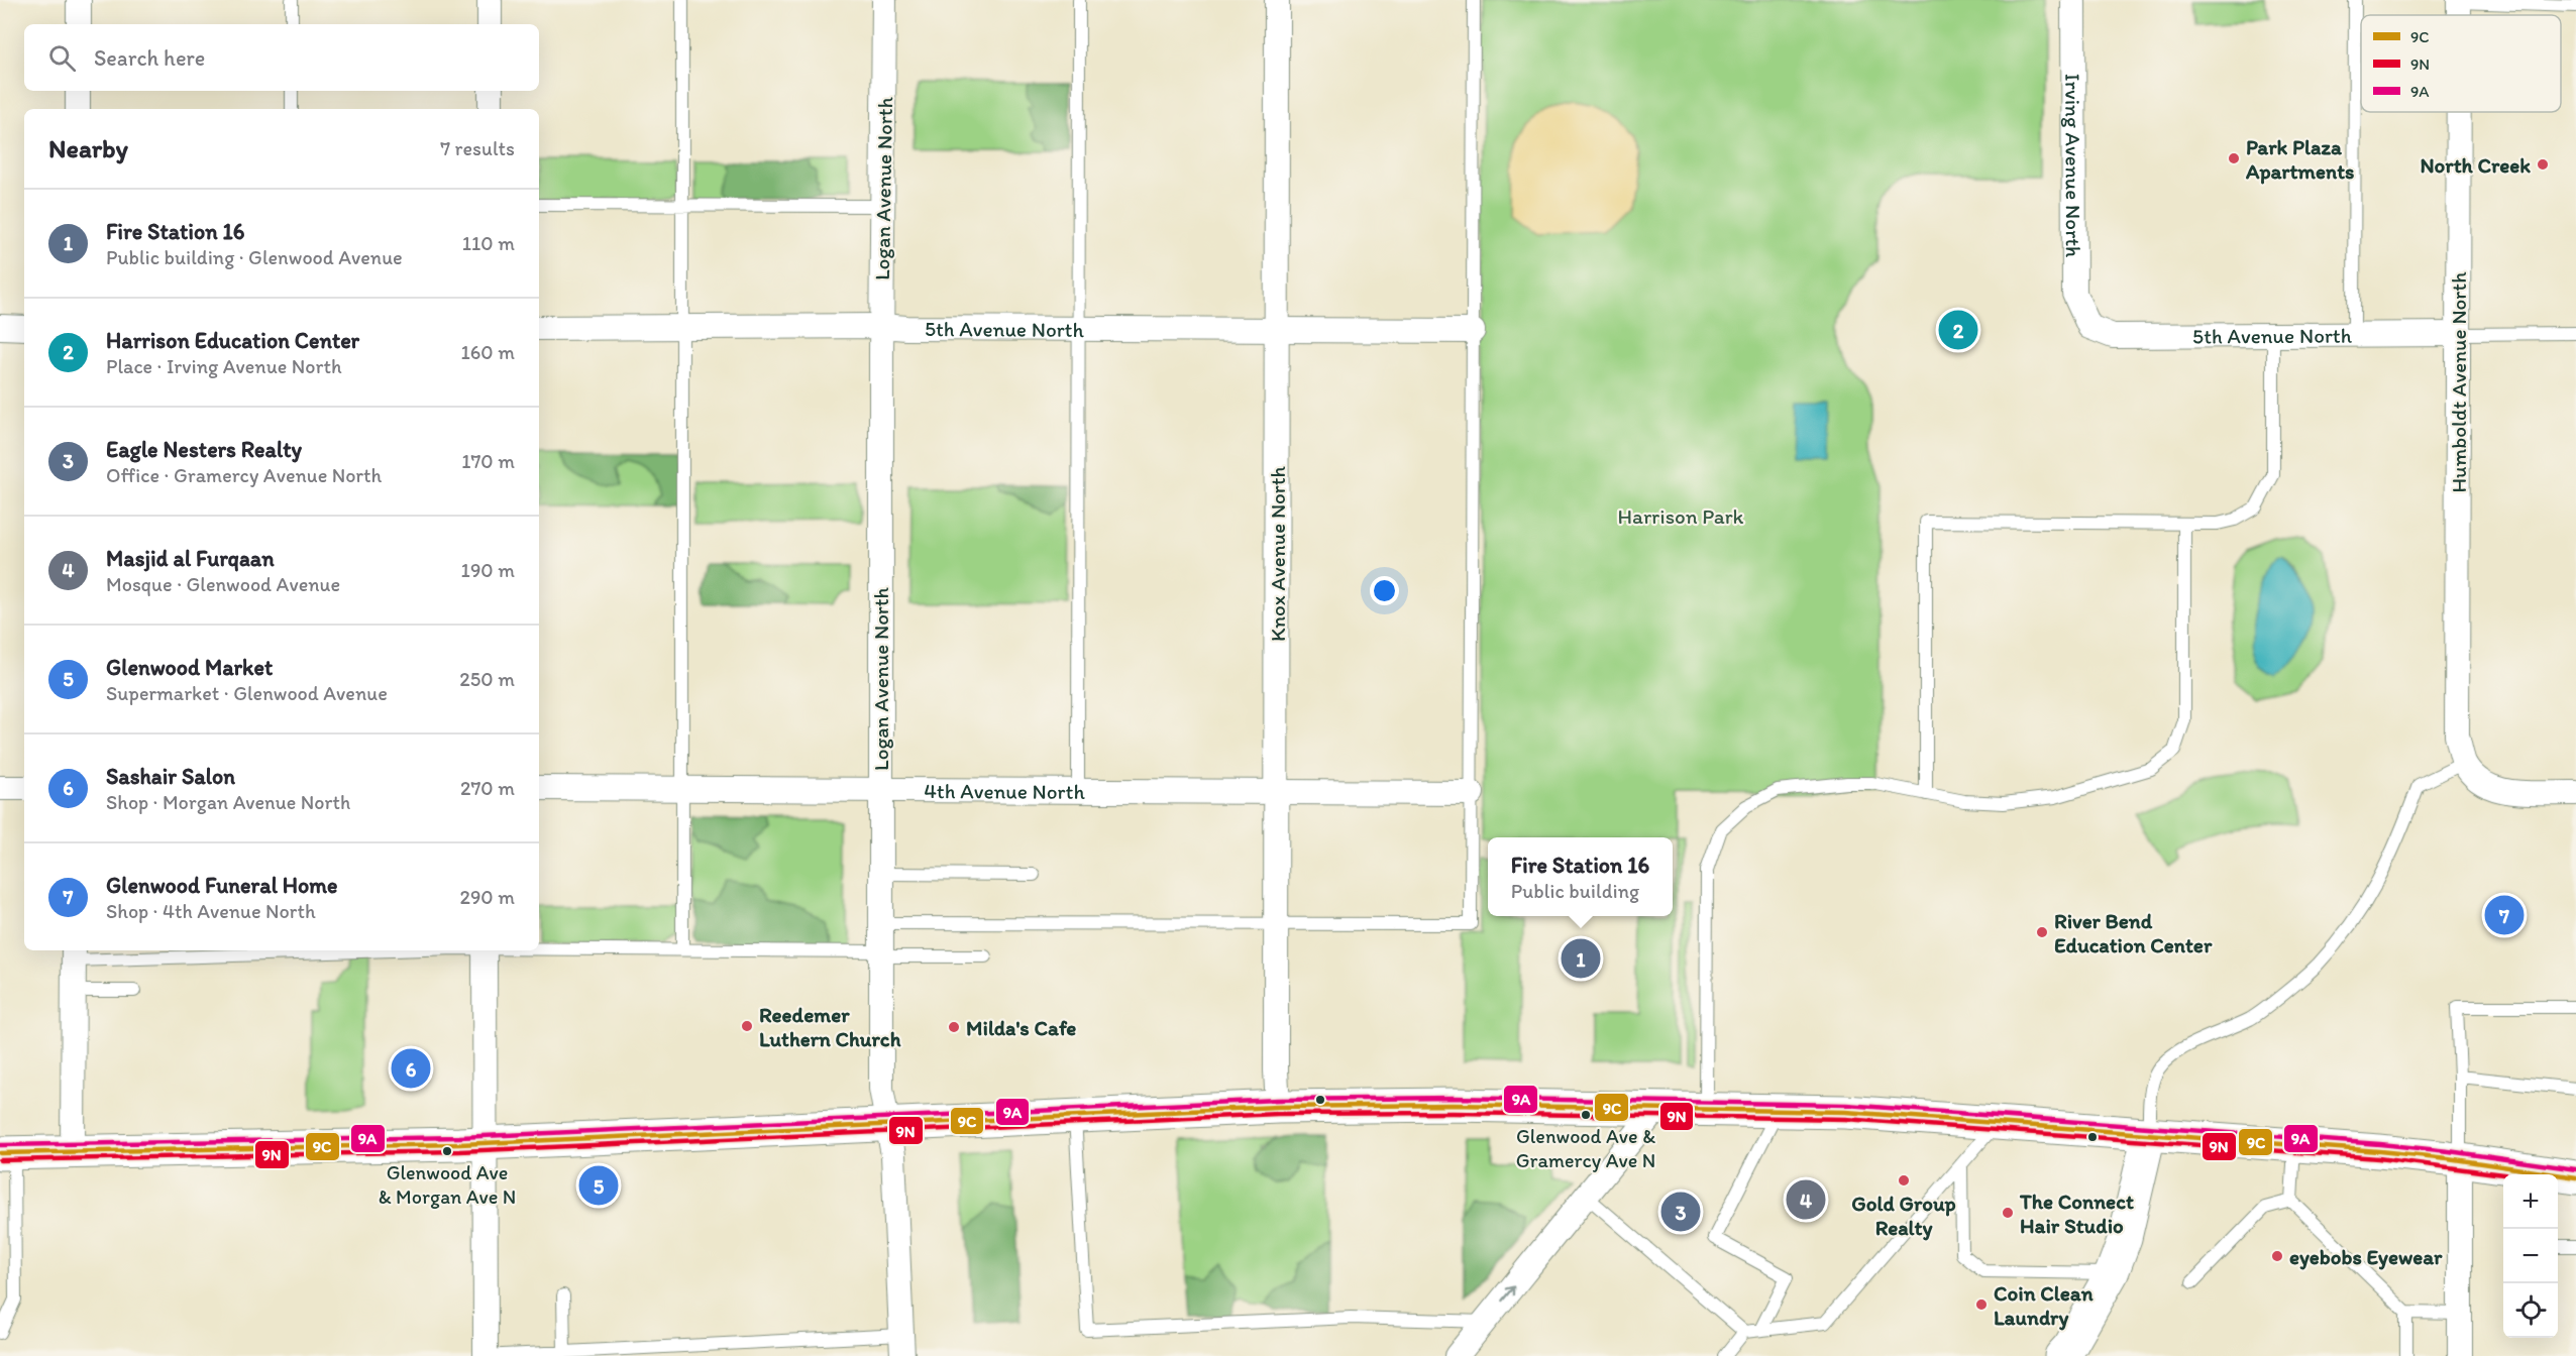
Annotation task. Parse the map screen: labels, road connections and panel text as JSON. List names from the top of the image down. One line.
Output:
{"streets":{"street":["Irving Avenue North","Logan Avenue North","5th Avenue North","Humboldt Avenue North","Knox Avenue North","4th Avenue North"]},"crossings":[["Irving Avenue North","5th Avenue North"],["Logan Avenue North","5th Avenue North"],["Logan Avenue North","4th Avenue North"],["5th Avenue North","Humboldt Avenue North"],["5th Avenue North","Knox Avenue North"],["Knox Avenue North","4th Avenue North"]],"parks":["Harrison Park"],"places":["Park Plaza Apartments","North Creek","River Bend Education Center","Reedemer Luthern Church","Milda's Cafe","Glenwood Ave & Gramercy Ave N","Glenwood Ave & Morgan Ave N","Gold Group Realty","The Connect Hair Studio","eyebobs Eyewear","Coin Clean Laundry"],"lines":["transit line 9A","transit line 9C","transit line 9N"],"legend":["9C","9N","9A"],"page":{"search":"Search here","heading":["Nearby","7 results"],"list":[{"mark":"1","name":"Fire Station 16","note":"Public building · Glenwood Avenue","value":"110 m"},{"mark":"2","name":"Harrison Education Center","note":"Place · Irving Avenue North","value":"160 m"},{"mark":"3","name":"Eagle Nesters Realty","note":"Office · Gramercy Avenue North","value":"170 m"},{"mark":"4","name":"Masjid al Furqaan","note":"Mosque · Glenwood Avenue","value":"190 m"},{"mark":"5","name":"Glenwood Market","note":"Supermarket · Glenwood Avenue","value":"250 m"},{"mark":"6","name":"Sashair Salon","note":"Shop · Morgan Avenue North","value":"270 m"},{"mark":"7","name":"Glenwood Funeral Home","note":"Shop · 4th Avenue North","value":"290 m"}],"pins":["2","7","1","6","5","4","3"],"popup":["Fire Station 16","Public building"],"map_buttons":["+","−"]}}
